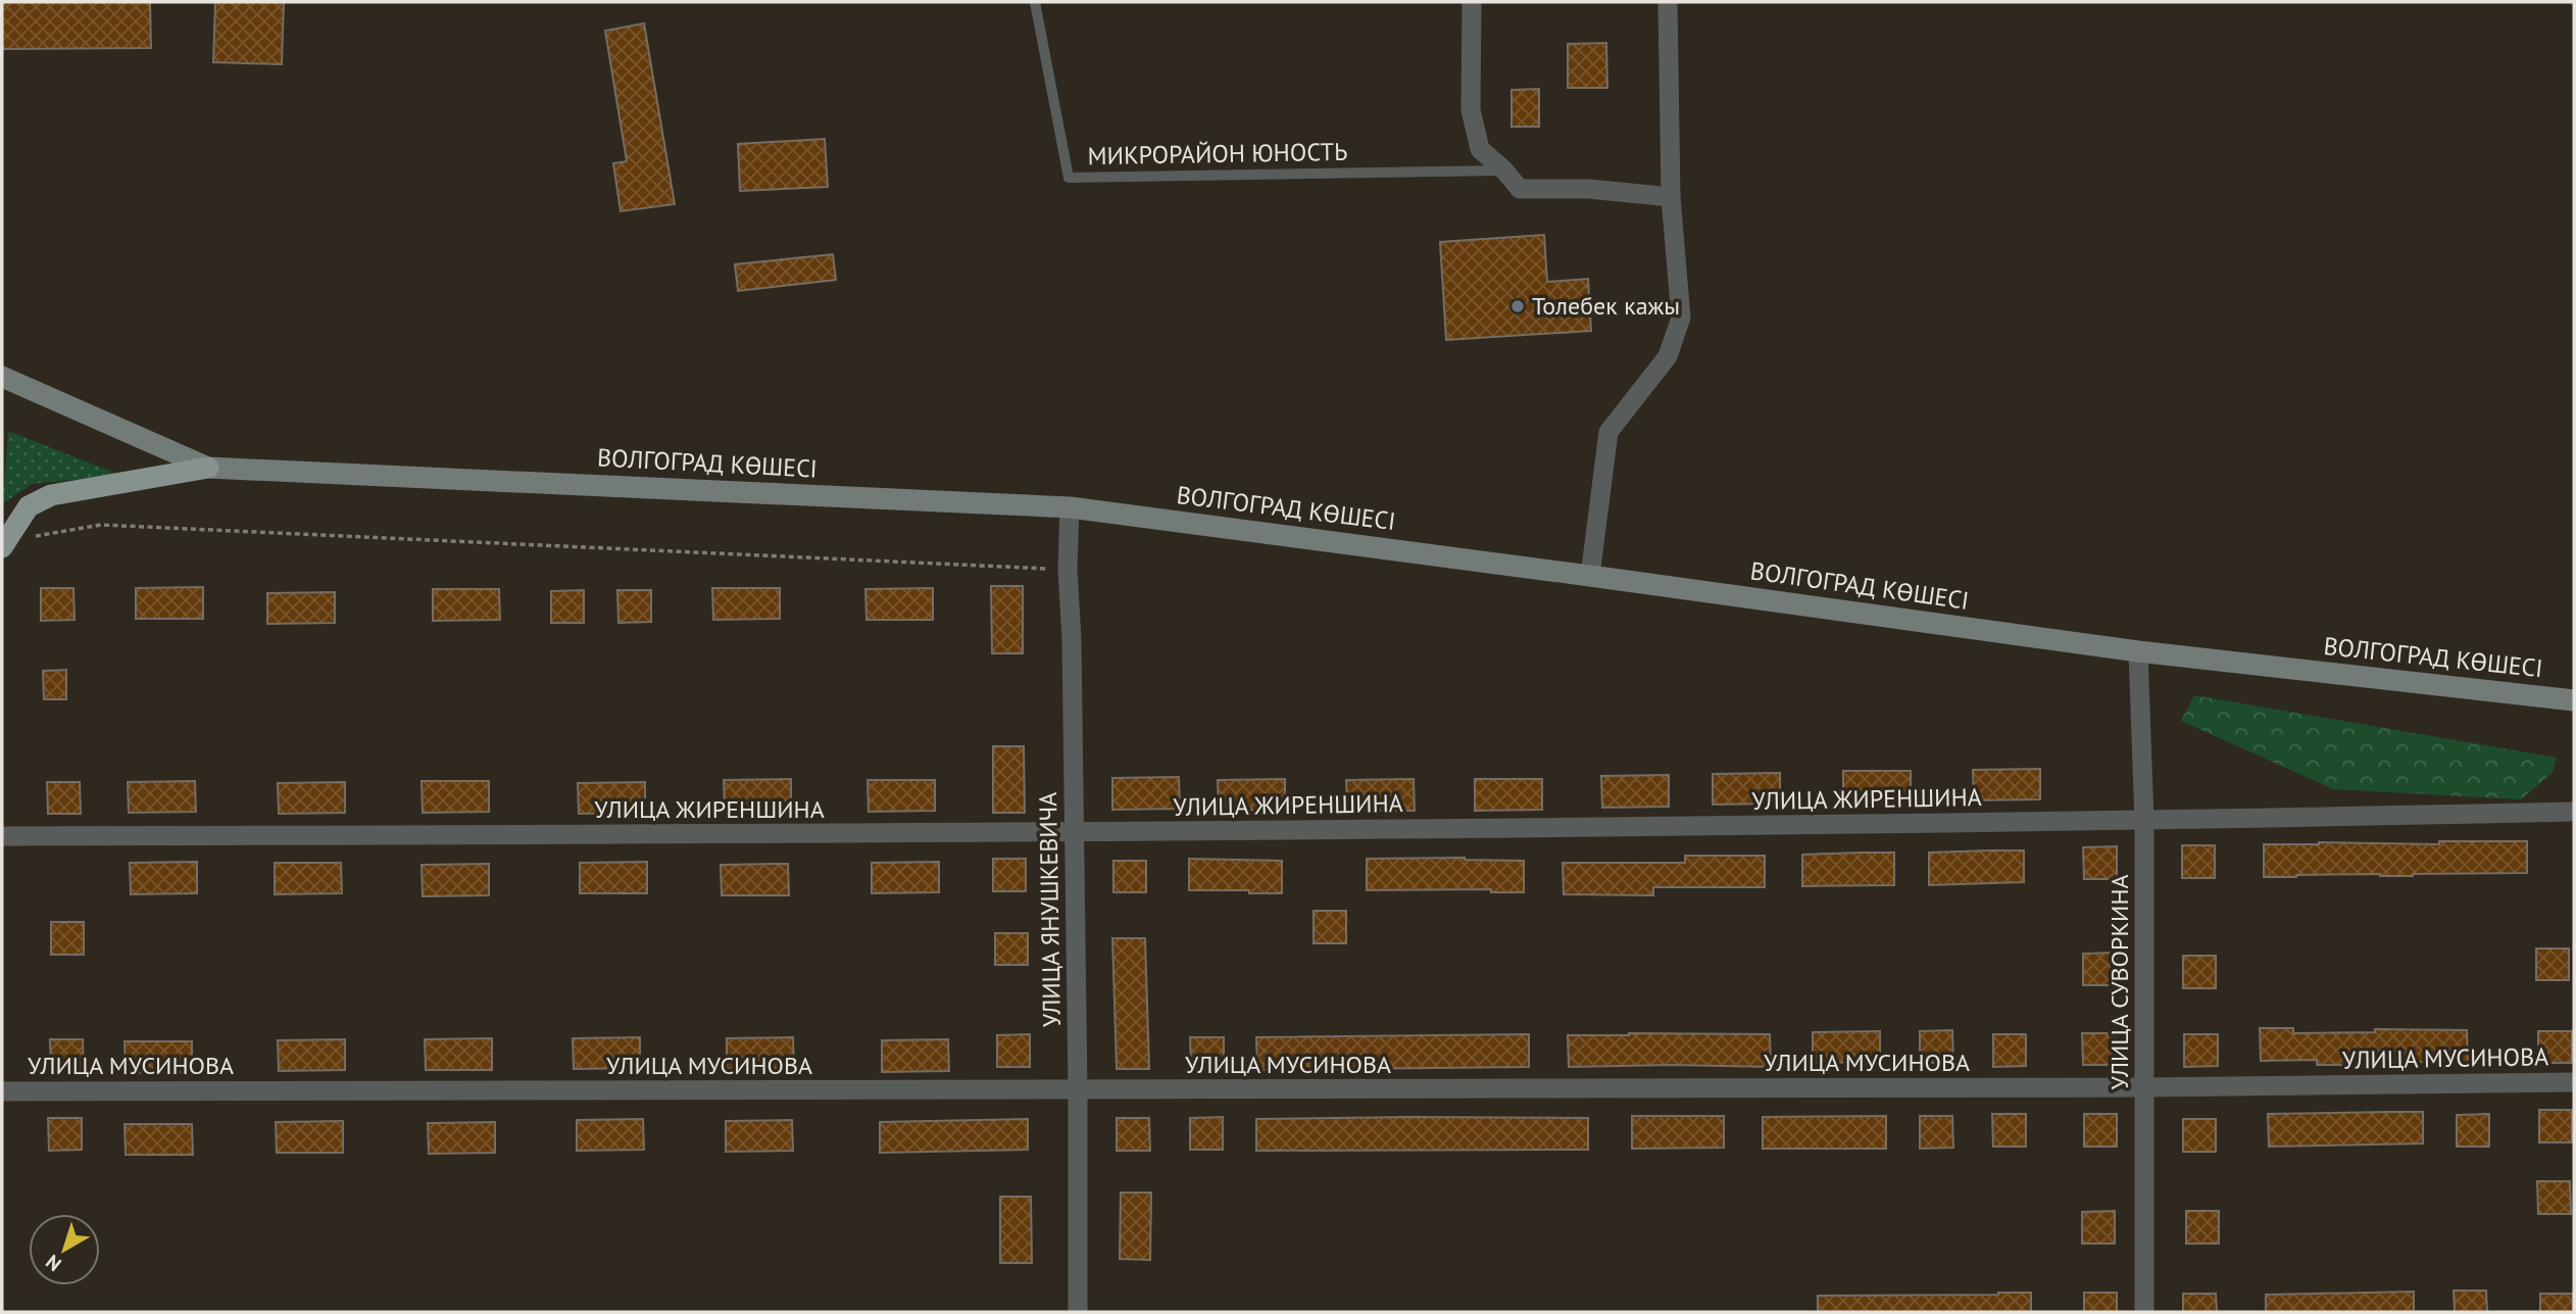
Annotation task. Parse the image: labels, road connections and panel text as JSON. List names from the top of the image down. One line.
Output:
{"streets":{"main road":["ВОЛГОГРАД КӨШЕСІ"],"street":["УЛИЦА ЖИРЕНШИНА","УЛИЦА ЯНУШКЕВИЧА","УЛИЦА СУВОРКИНА","УЛИЦА МУСИНОВА"],"lane":["МИКРОРАЙОН ЮНОСТЬ"]},"crossings":[["ВОЛГОГРАД КӨШЕСІ","УЛИЦА ЯНУШКЕВИЧА"],["ВОЛГОГРАД КӨШЕСІ","УЛИЦА СУВОРКИНА"],["УЛИЦА ЖИРЕНШИНА","УЛИЦА ЯНУШКЕВИЧА"],["УЛИЦА ЖИРЕНШИНА","УЛИЦА СУВОРКИНА"],["УЛИЦА ЯНУШКЕВИЧА","УЛИЦА МУСИНОВА"],["УЛИЦА СУВОРКИНА","УЛИЦА МУСИНОВА"]],"places":["Толебек кажы"],"north":"bottom left"}
